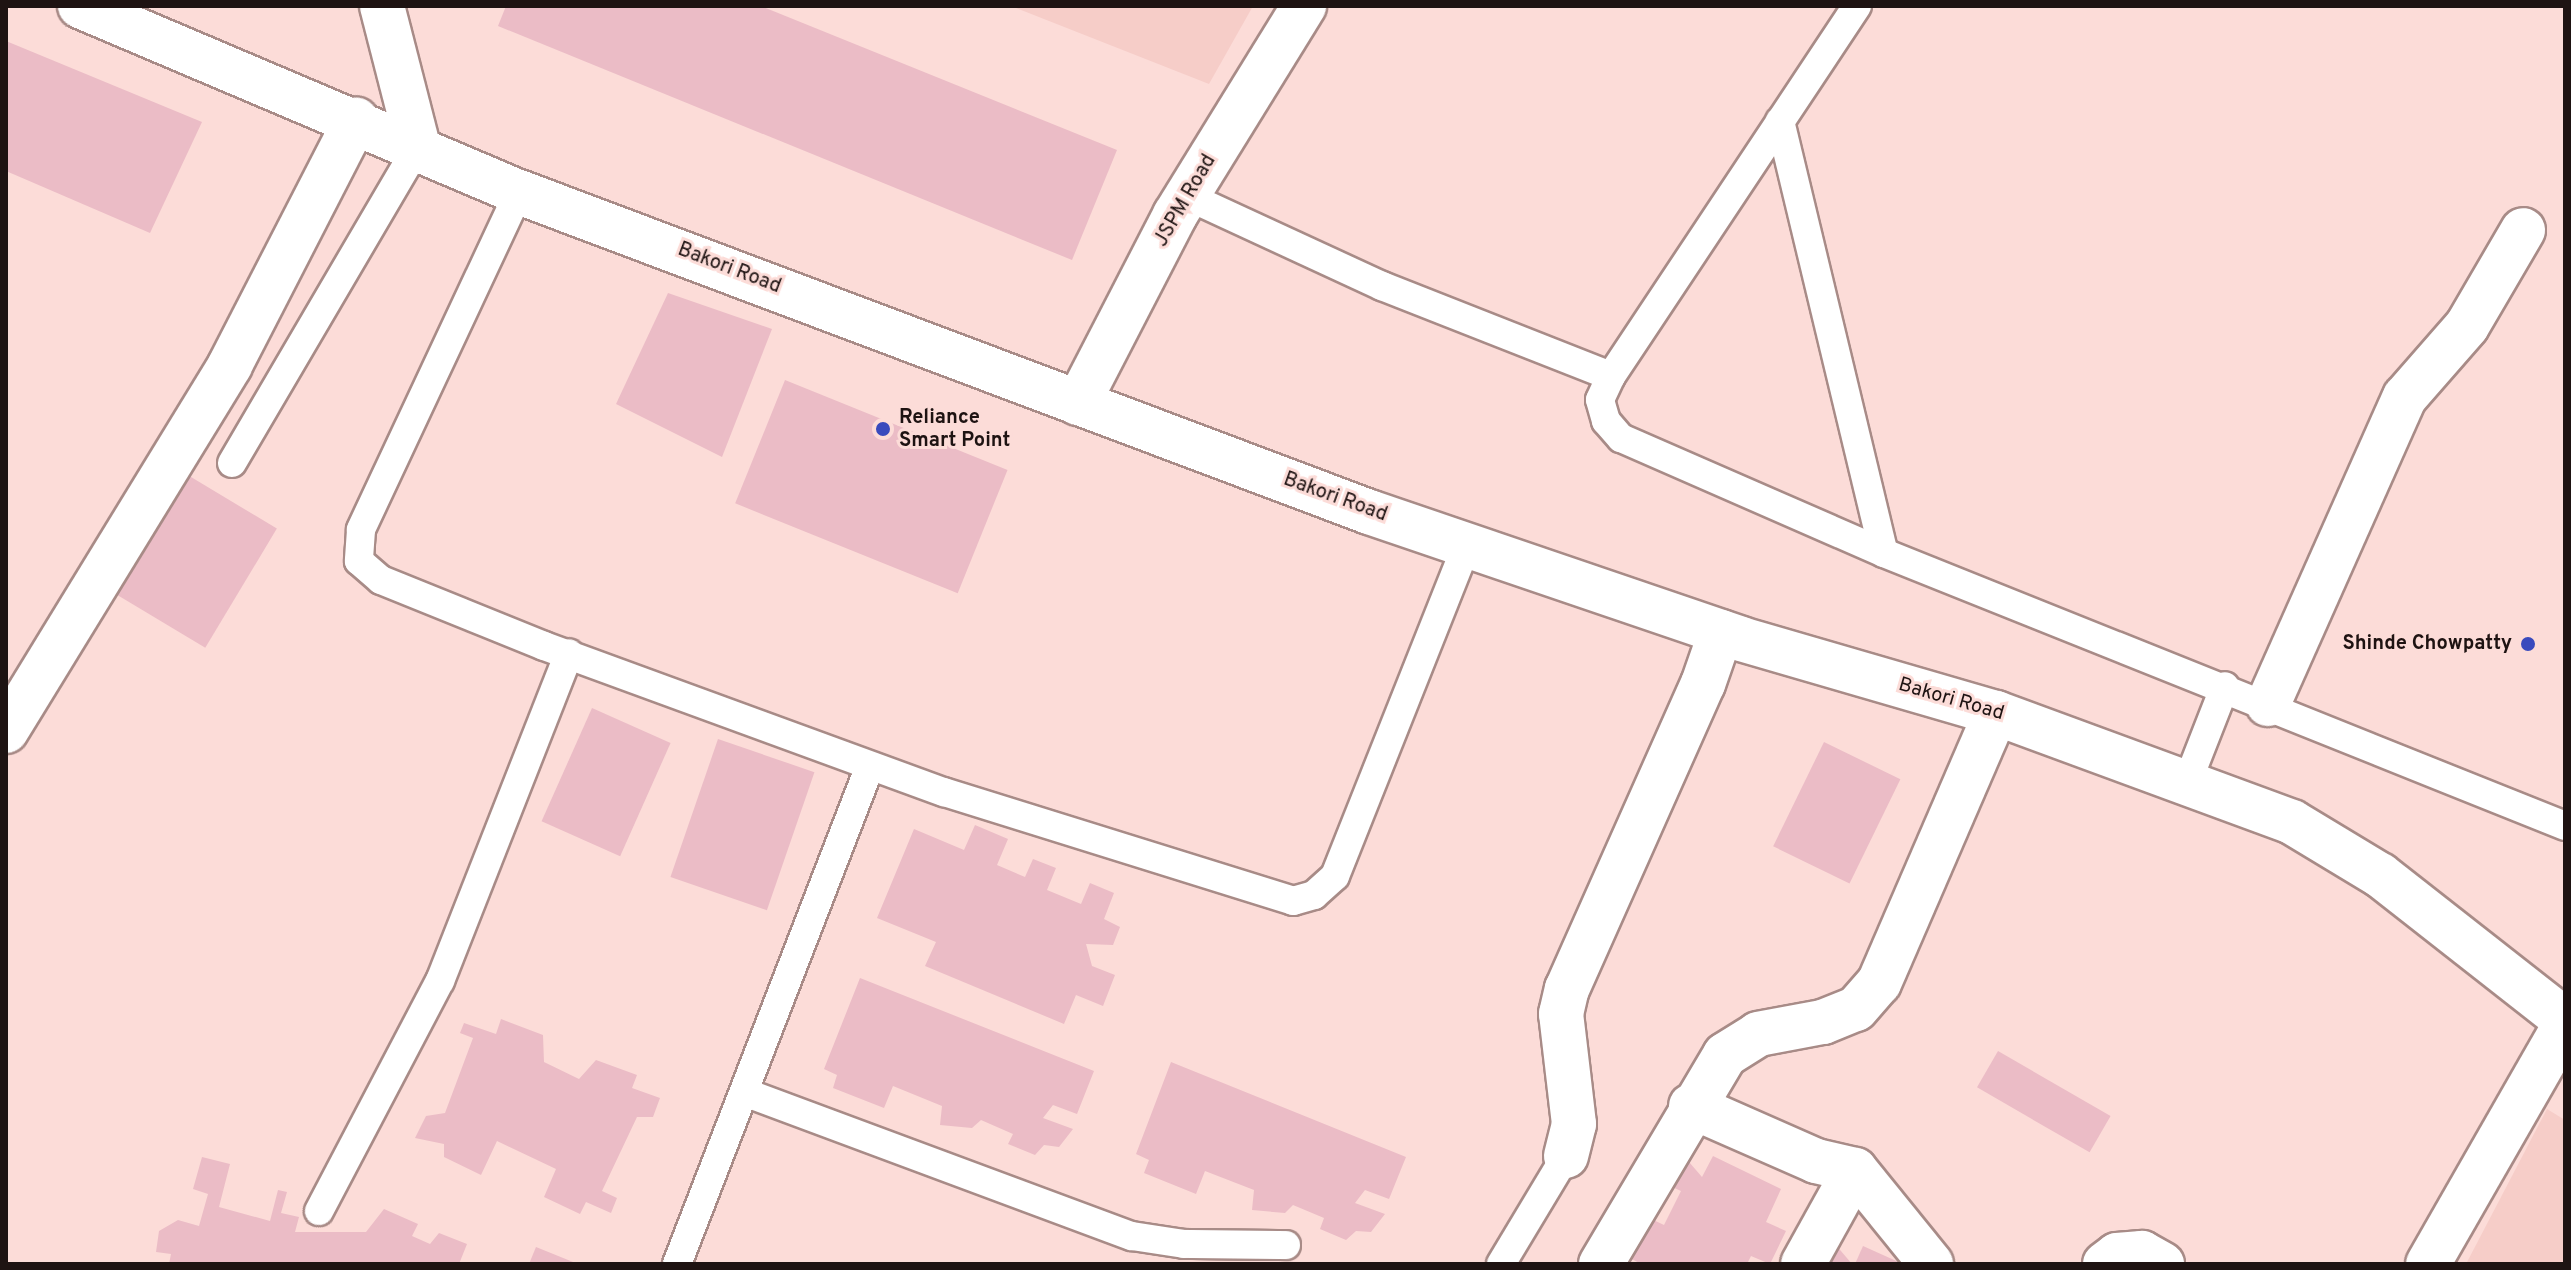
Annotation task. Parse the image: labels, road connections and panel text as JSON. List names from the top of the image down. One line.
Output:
{"streets":{"street":["JSPM Road","Bakori Road"]},"crossings":[["JSPM Road","Bakori Road"]],"places":["Reliance Smart Point","Shinde Chowpatty"]}
